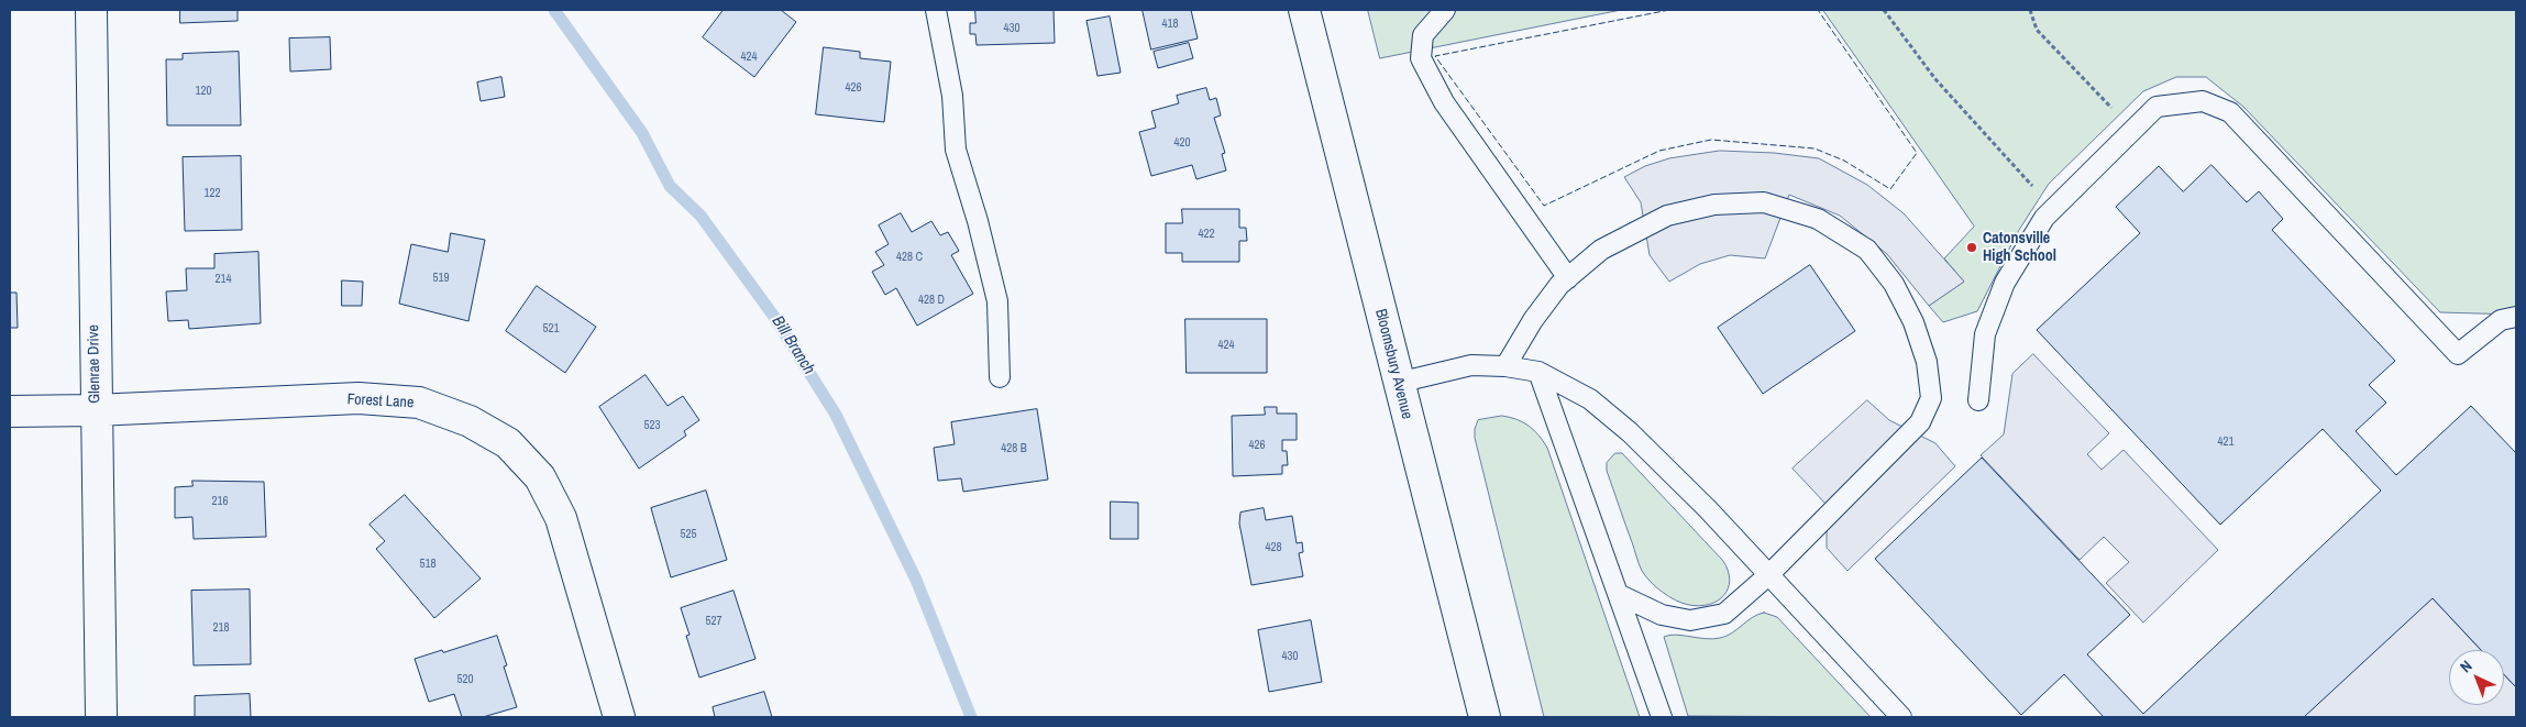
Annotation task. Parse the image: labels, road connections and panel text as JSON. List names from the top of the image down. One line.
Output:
{"streets":{"street":["Glenrae Drive","Bloomsbury Avenue","Forest Lane"]},"crossings":[["Glenrae Drive","Forest Lane"]],"water":["Bill Branch"],"places":["Catonsville High School"],"house_numbers":["418","430","424","426","120","420","122","422","428 C","519","214","428 D","521","424","523","421","426","428 B","216","525","428","518","527","218","430","520"],"north":"top left"}
